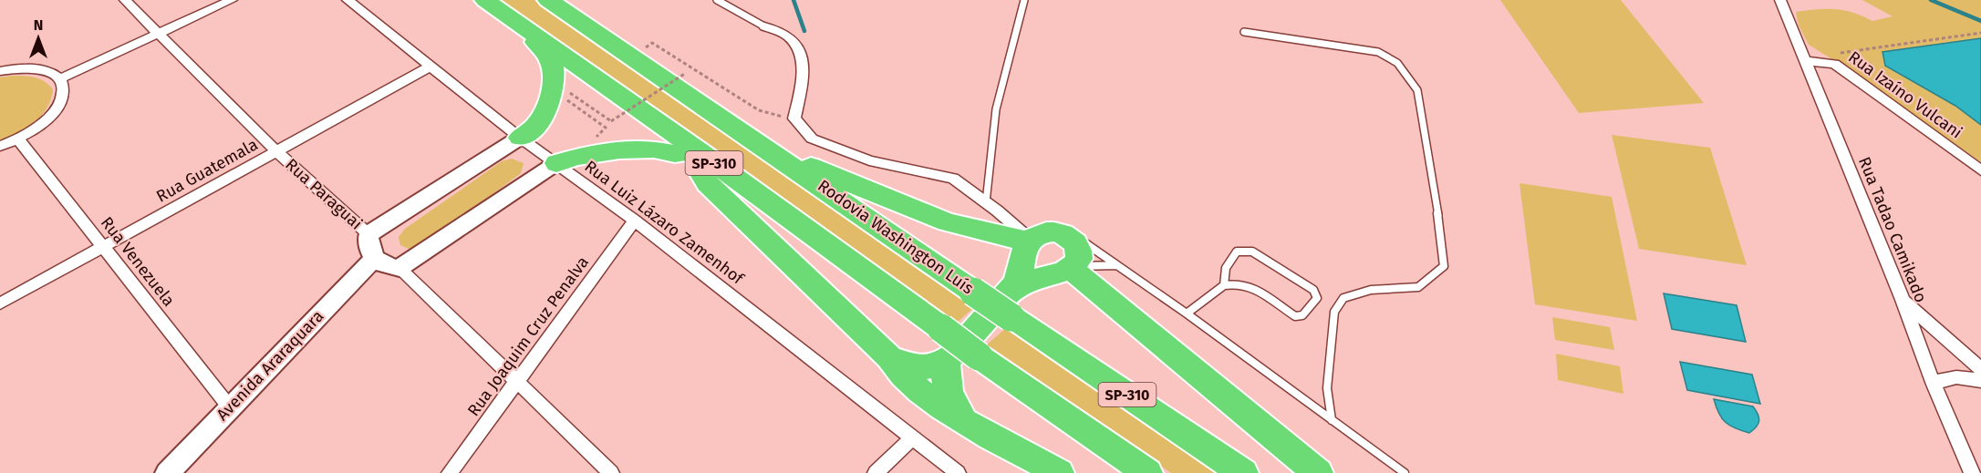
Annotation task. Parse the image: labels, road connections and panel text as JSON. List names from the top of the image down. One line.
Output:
{"streets":{"highway":["SP-310","Rodovia Washington Luís"],"street":["Rua Izaíno Vulcani","Rua Guatemala","Rua Paraguai","Rua Luiz Lázaro Zamenhof","Rua Tadao Camikado","Rua Venezuela","Rua Joaquim Cruz Penalva","Avenida Araraquara"]},"crossings":[["Rua Izaíno Vulcani","Rua Tadao Camikado"],["Rua Guatemala","Rua Paraguai"],["Rua Guatemala","Rua Luiz Lázaro Zamenhof"],["Rua Guatemala","Rua Venezuela"],["Rua Paraguai","Avenida Araraquara"],["Rua Luiz Lázaro Zamenhof","Rua Joaquim Cruz Penalva"],["Rua Venezuela","Avenida Araraquara"]],"north":"top"}
